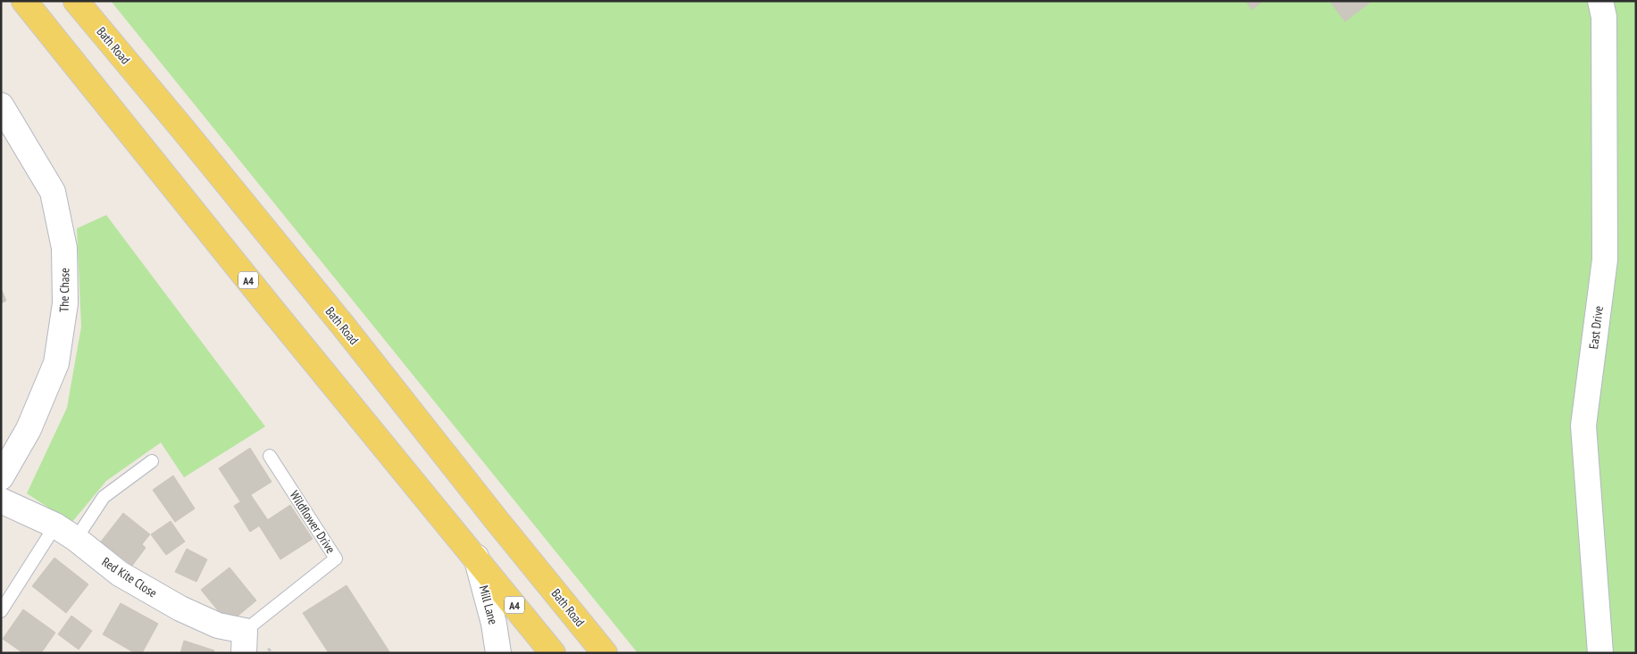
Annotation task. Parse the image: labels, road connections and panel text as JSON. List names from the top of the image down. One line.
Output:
{"streets":{"main road":["Bath Road","A4"],"street":["The Chase","East Drive","Red Kite Close","Mill Lane"],"lane":["Wildflower Drive"]},"crossings":[["A4","Mill Lane"],["Wildflower Drive","Red Kite Close"]]}
